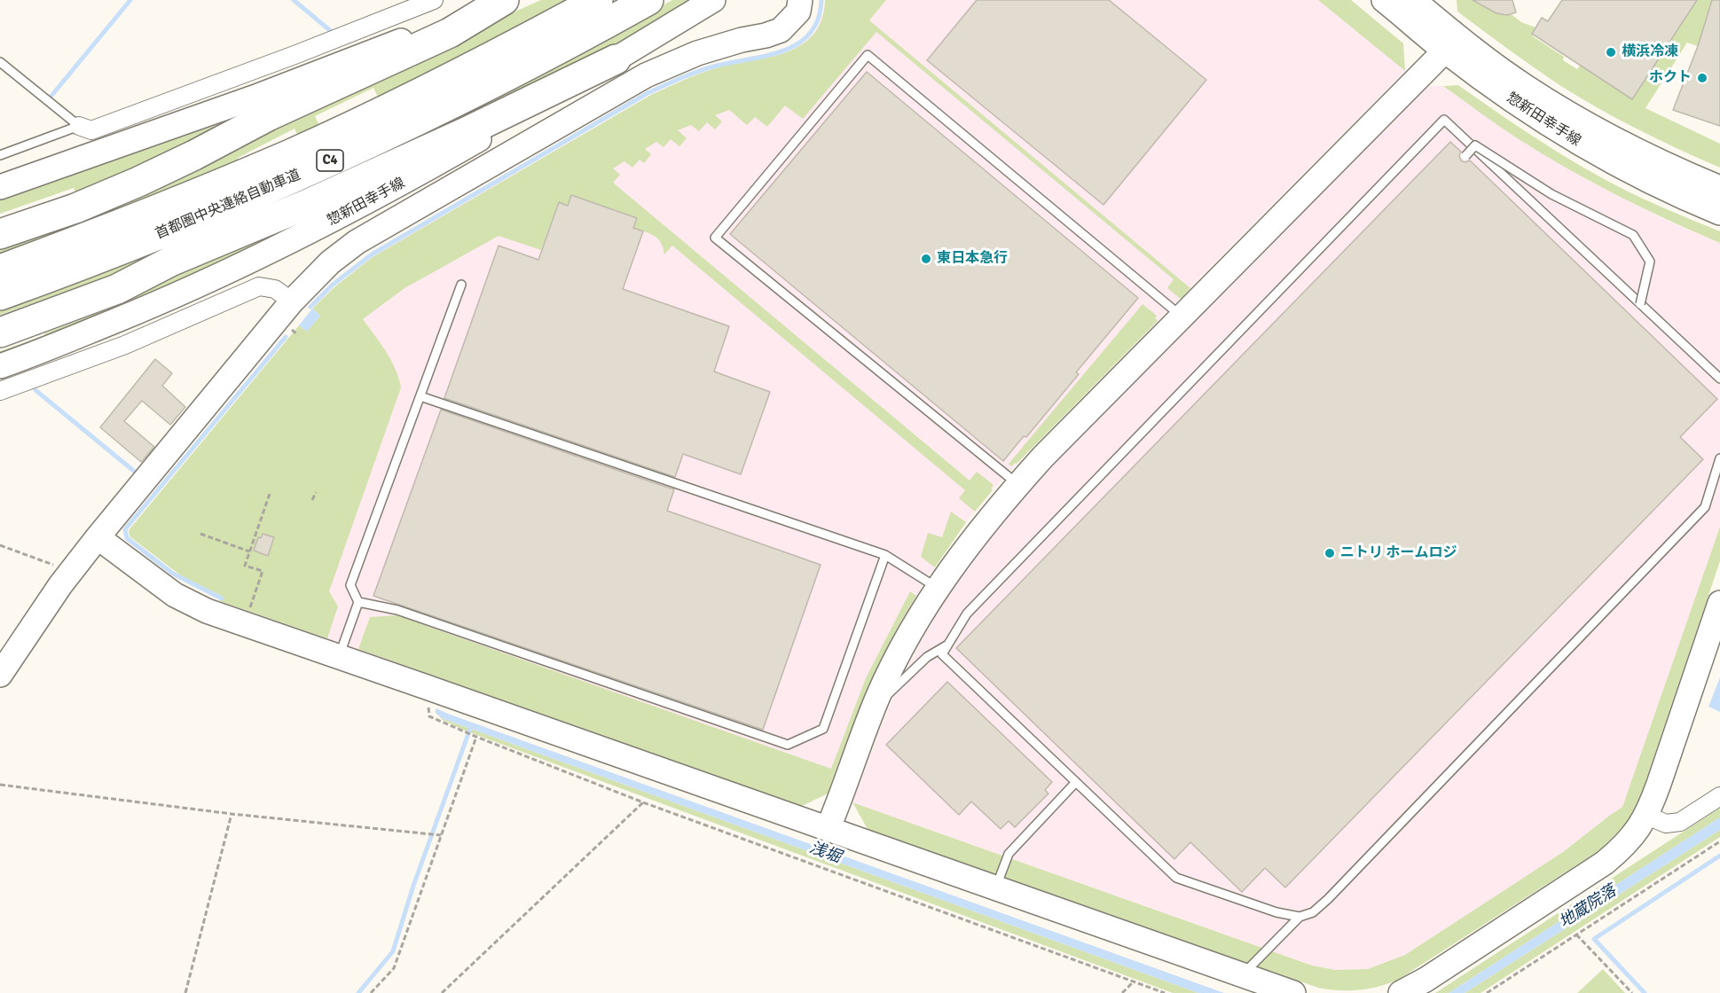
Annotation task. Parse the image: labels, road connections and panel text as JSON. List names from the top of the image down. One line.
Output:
{"streets":{"highway":["C4","首都圏中央連絡自動車道"],"street":["惣新田幸手線"]},"water":["浅堀","地蔵院落"],"places":["横浜冷凍","ホクト","東日本急行","ニトリ ホームロジ"]}
